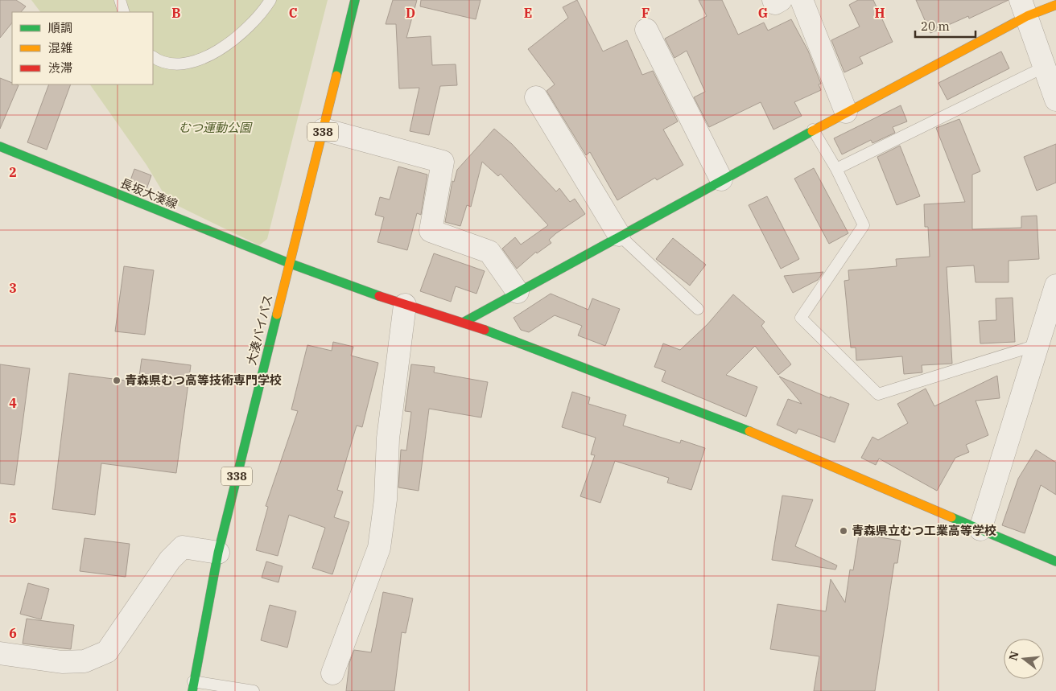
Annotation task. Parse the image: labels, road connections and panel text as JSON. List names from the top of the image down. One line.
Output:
{"streets":{"main road":["338","長坂大湊線","大湊バイパス"]},"crossings":[["長坂大湊線","大湊バイパス"]],"parks":["むつ運動公園"],"places":["青森県むつ高等技術専門学校","青森県立むつ工業高等学校"],"legend":["順調","混雑","渋滞"],"scale_bar":"20 m","north":"left","grid":{"columns":["B","C","D","E","F","G","H"],"rows":["2","3","4","5","6"]}}
